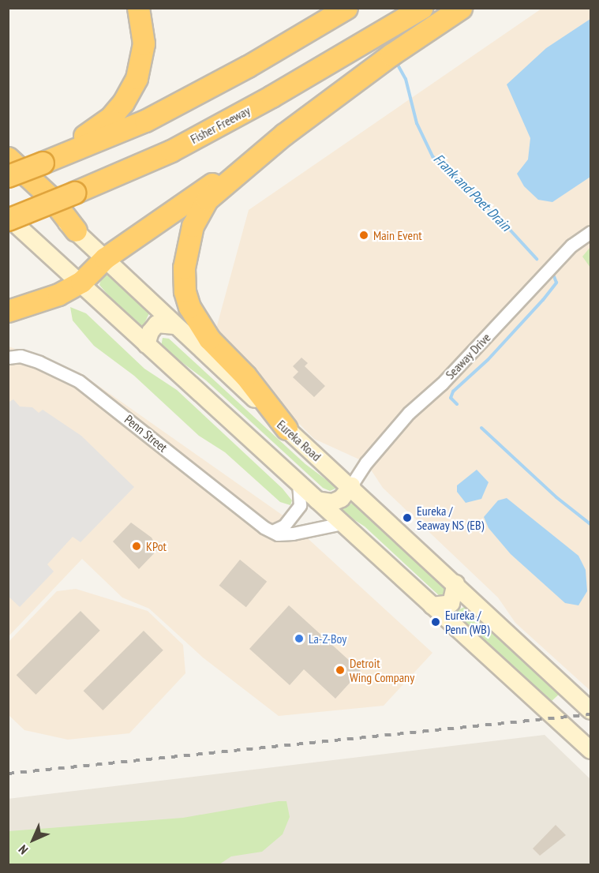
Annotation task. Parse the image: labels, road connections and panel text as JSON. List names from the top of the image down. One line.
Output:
{"streets":{"highway":["Fisher Freeway"],"main road":["Eureka Road"],"street":["Seaway Drive","Penn Street"]},"crossings":[["Seaway Drive","Eureka Road"]],"water":["Frank and Poet Drain"],"places":["Main Event","Eureka / Seaway NS (EB)","KPot","Eureka / Penn (WB)","La-Z-Boy","Detroit Wing Company"],"north":"bottom left"}
